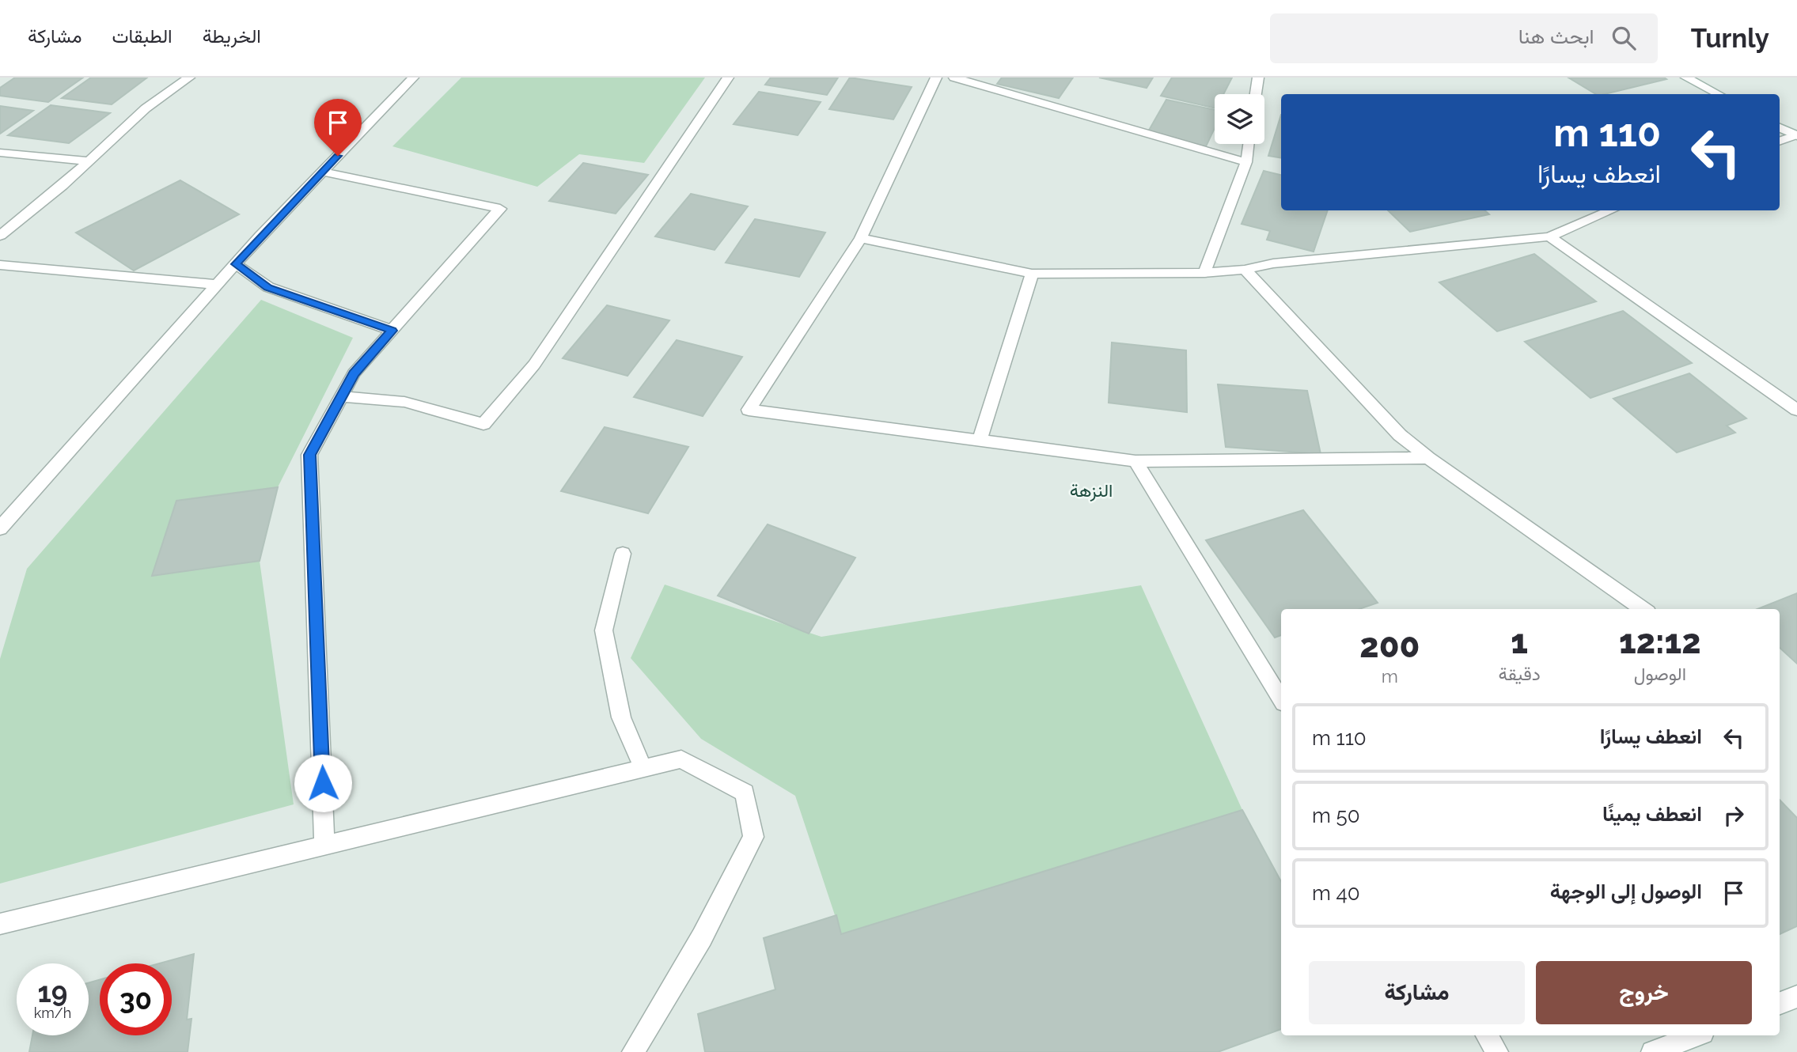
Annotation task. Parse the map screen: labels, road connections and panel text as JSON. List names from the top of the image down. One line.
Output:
{"districts":["النزهة"],"page":{"header":"Turnly","search":"ابحث هنا","nav":["الخريطة","الطبقات","مشاركة"],"turn":["110 m","انعطف يسارًا"],"eta":["12:12","الوصول","1","دقيقة","200","m"],"list":[{"name":"انعطف يسارًا","value":"110 m"},{"name":"انعطف يمينًا","value":"50 m"},{"name":"الوصول إلى الوجهة","value":"40 m"}],"buttons":["خروج","مشاركة"],"speed":"19 km/h","limit":"30"}}
